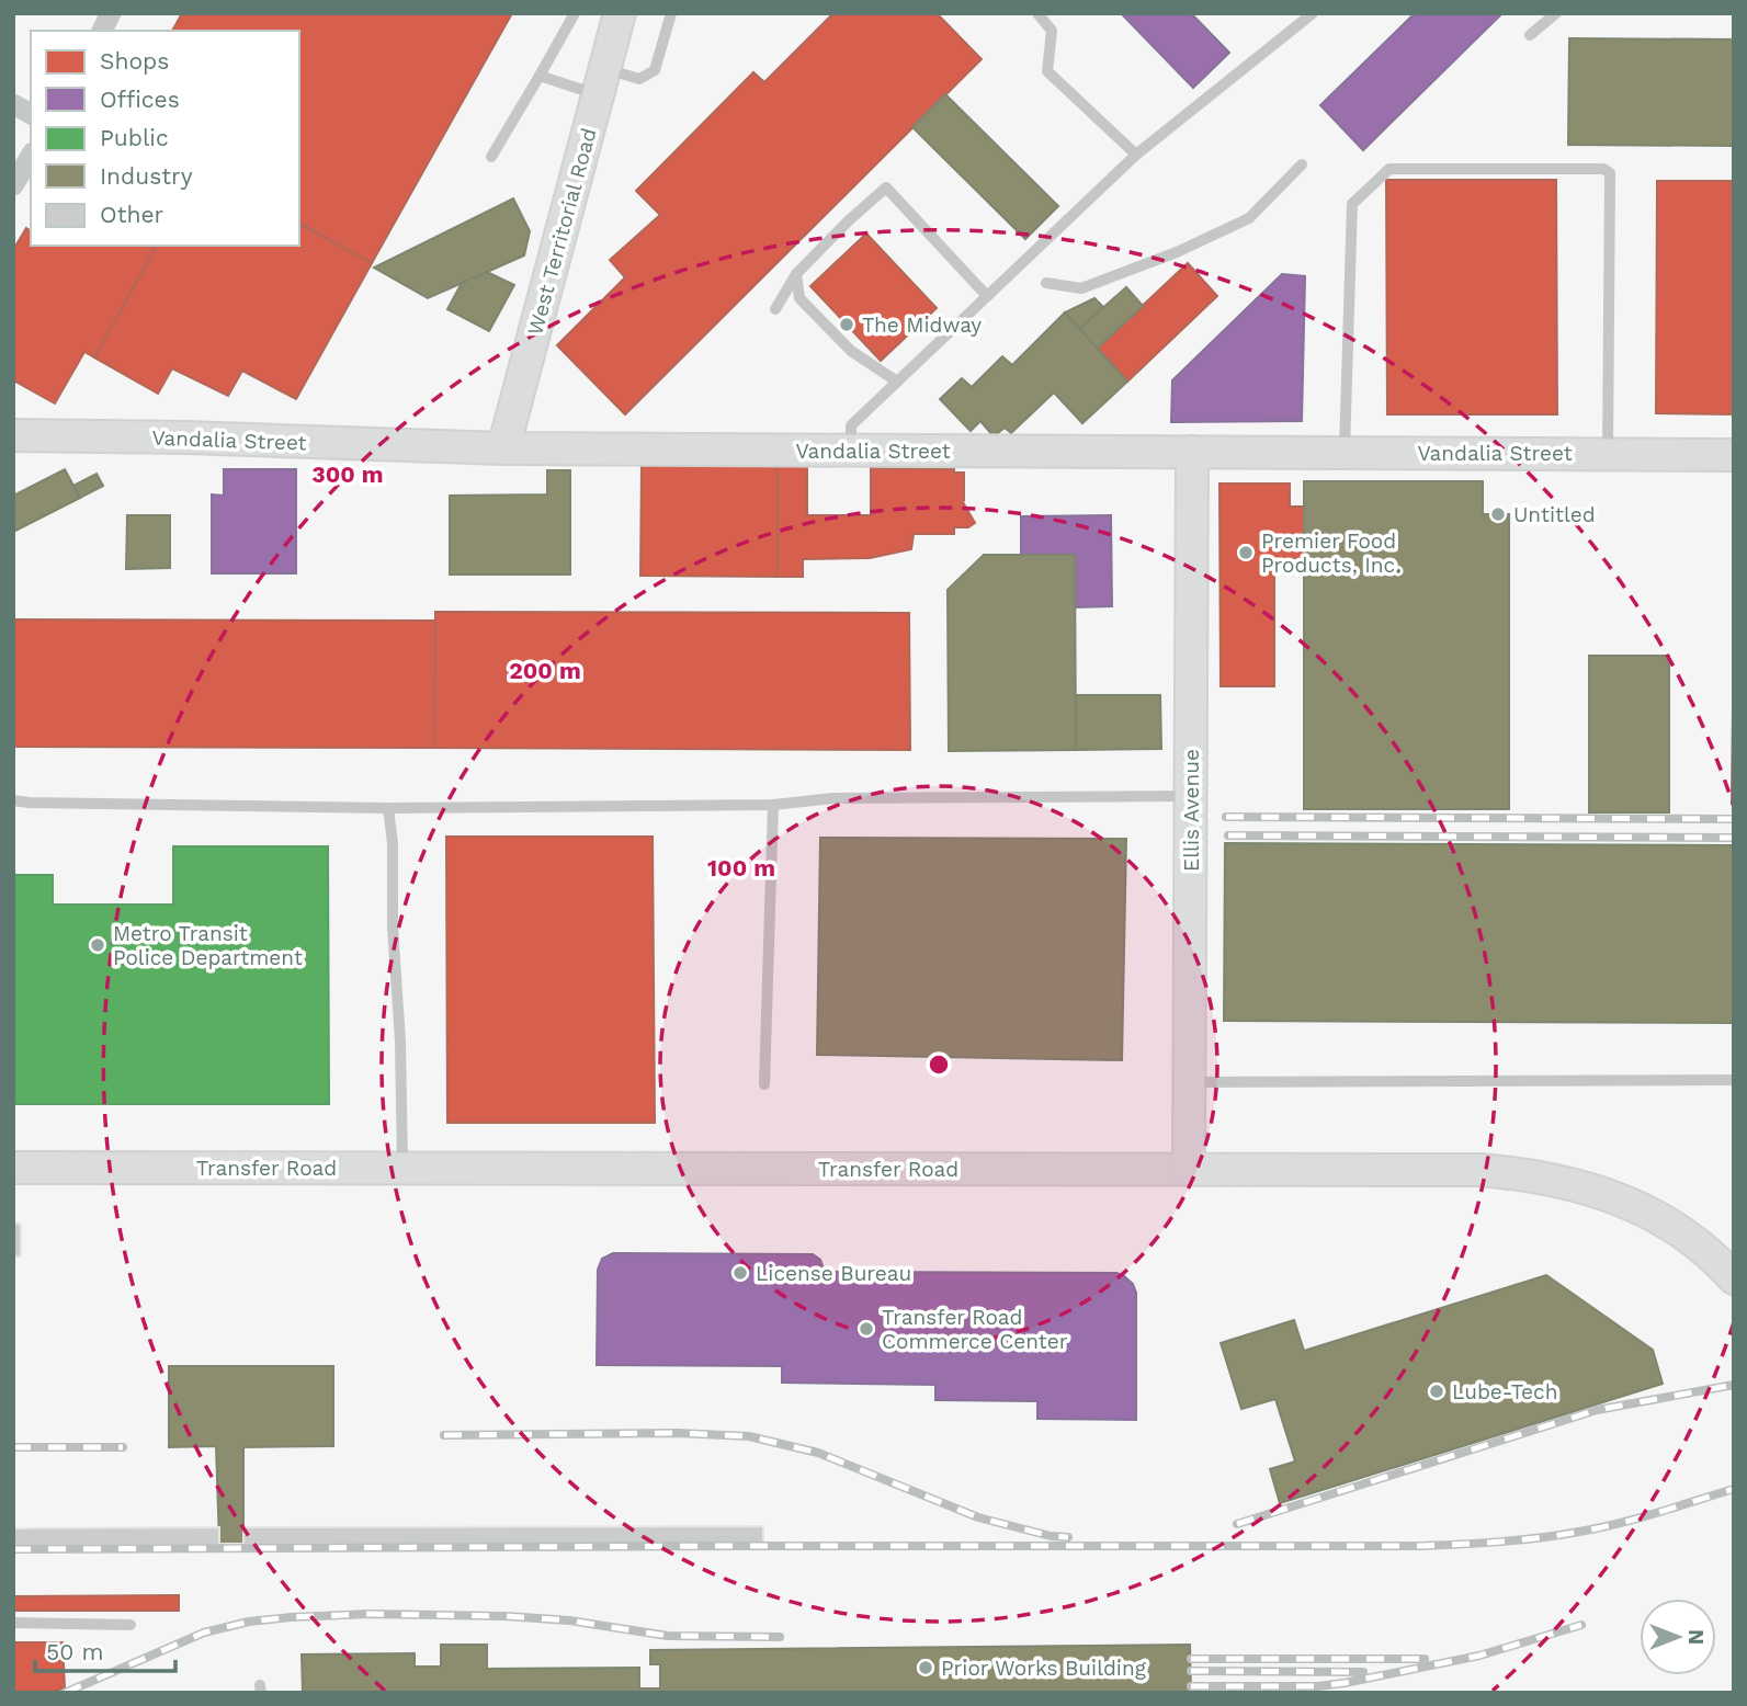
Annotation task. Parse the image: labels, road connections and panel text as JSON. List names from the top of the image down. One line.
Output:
{"streets":{"street":["West Territorial Road","Vandalia Street","Ellis Avenue","Transfer Road"]},"crossings":[["West Territorial Road","Vandalia Street"],["Vandalia Street","Ellis Avenue"],["Ellis Avenue","Transfer Road"]],"places":["The Midway","Untitled","Premier Food Products, Inc.","Metro Transit Police Department","License Bureau","Transfer Road Commerce Center","Lube-Tech","Prior Works Building"],"legend":["Shops","Offices","Public","Industry","Other"],"scale_bar":"50 m","north":"right","rings":["300 m","200 m","100 m"]}
